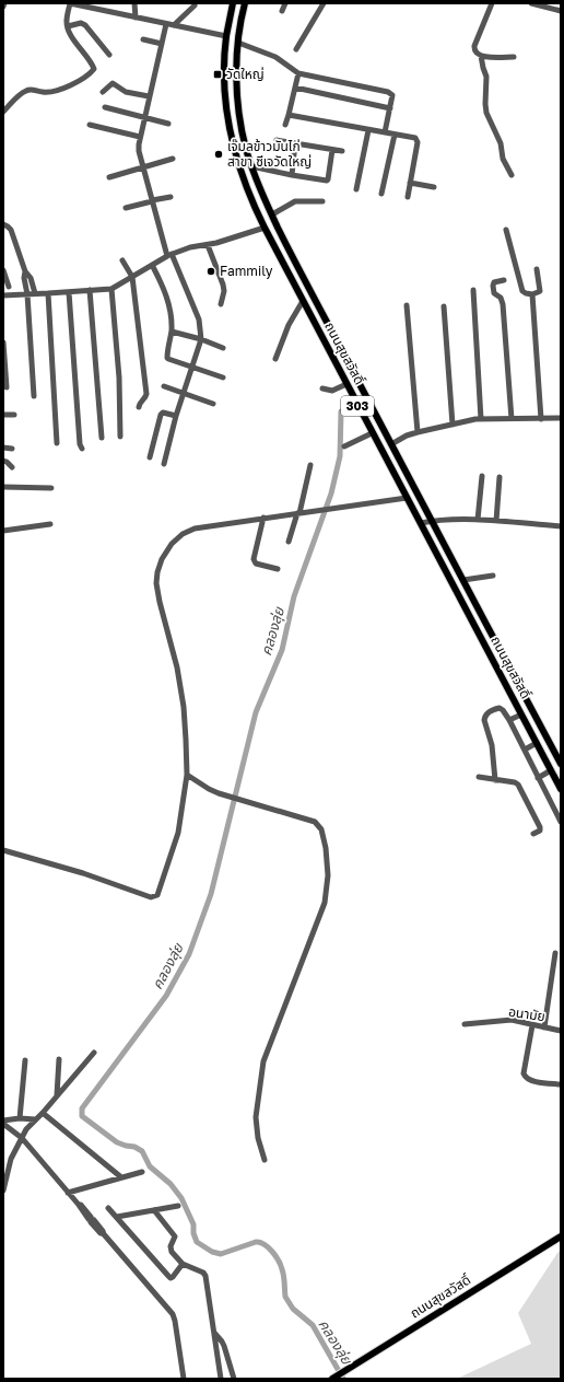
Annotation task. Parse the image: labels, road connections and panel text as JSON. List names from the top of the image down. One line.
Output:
{"streets":{"main road":["ถนนสุขสวัสดิ์","303"],"street":["อนามัย"]},"water":["คลองลุ่ย"],"places":{"transit":["วัดใหญ่"],"other":["เจ๊มลข้าวมันไก่ สาขา ซีเจวัดใหญ่","Fammily"]}}
